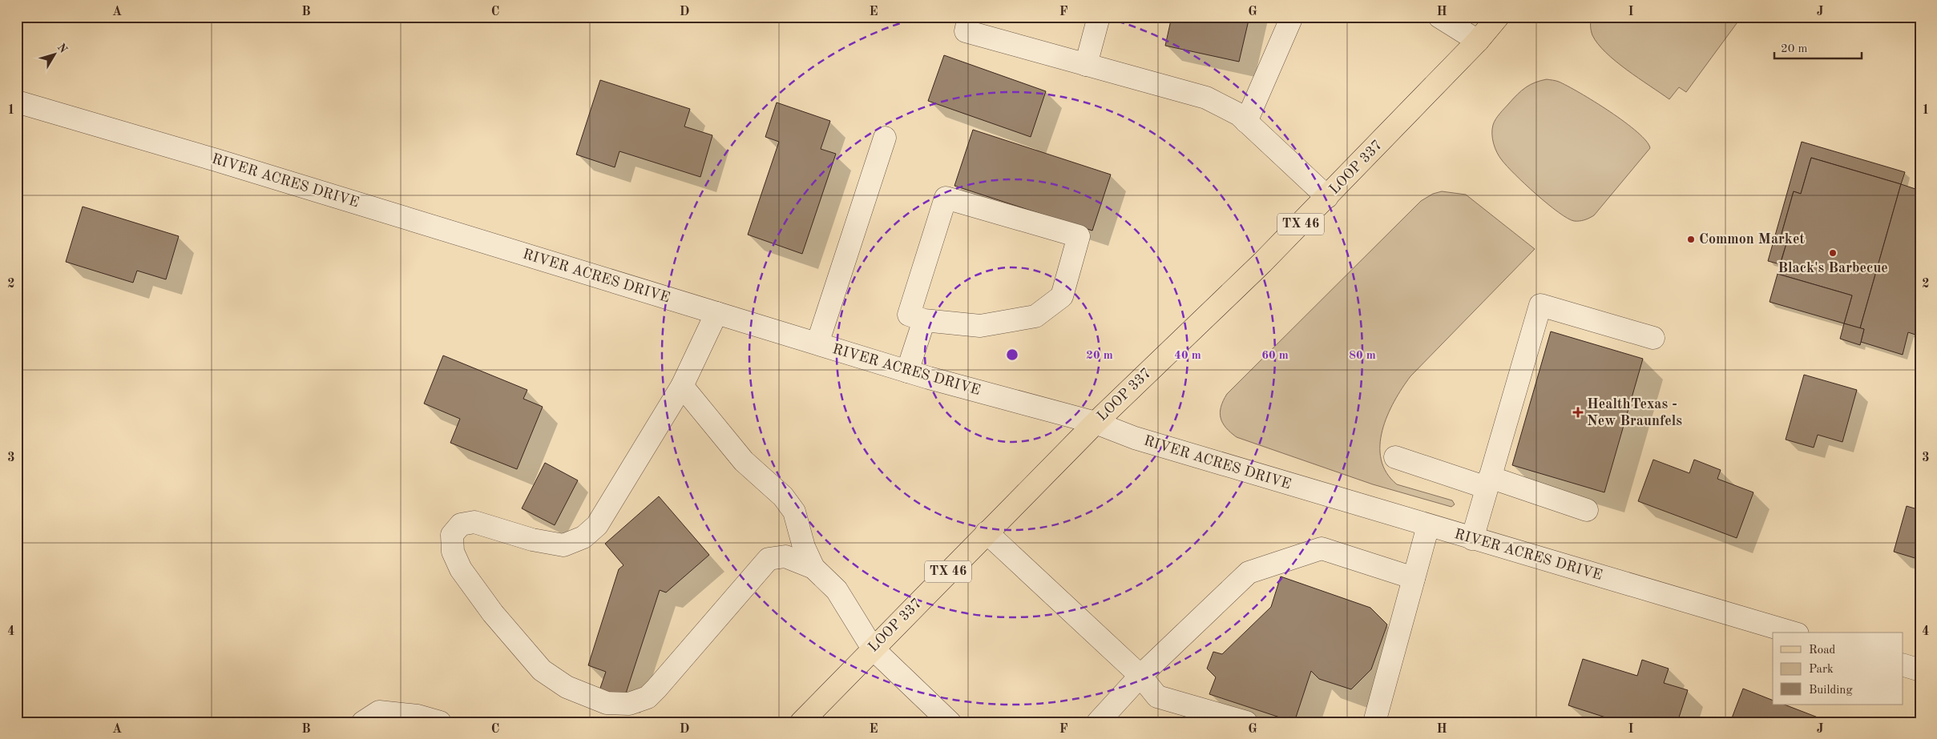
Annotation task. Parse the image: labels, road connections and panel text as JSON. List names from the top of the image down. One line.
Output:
{"streets":{"main road":["LOOP 337","TX 46"],"street":["RIVER ACRES DRIVE"]},"crossings":[["LOOP 337","RIVER ACRES DRIVE"]],"places":{"other":["Common Market","Black's Barbecue"],"health":["HealthTexas - New Braunfels"]},"legend":["Road","Park","Building"],"scale_bar":"20 m","north":"top right","grid":{"columns":["A","B","C","D","E","F","G","H","I","J"],"rows":["1","2","3","4"]},"rings":["20 m","40 m","60 m","80 m"]}
